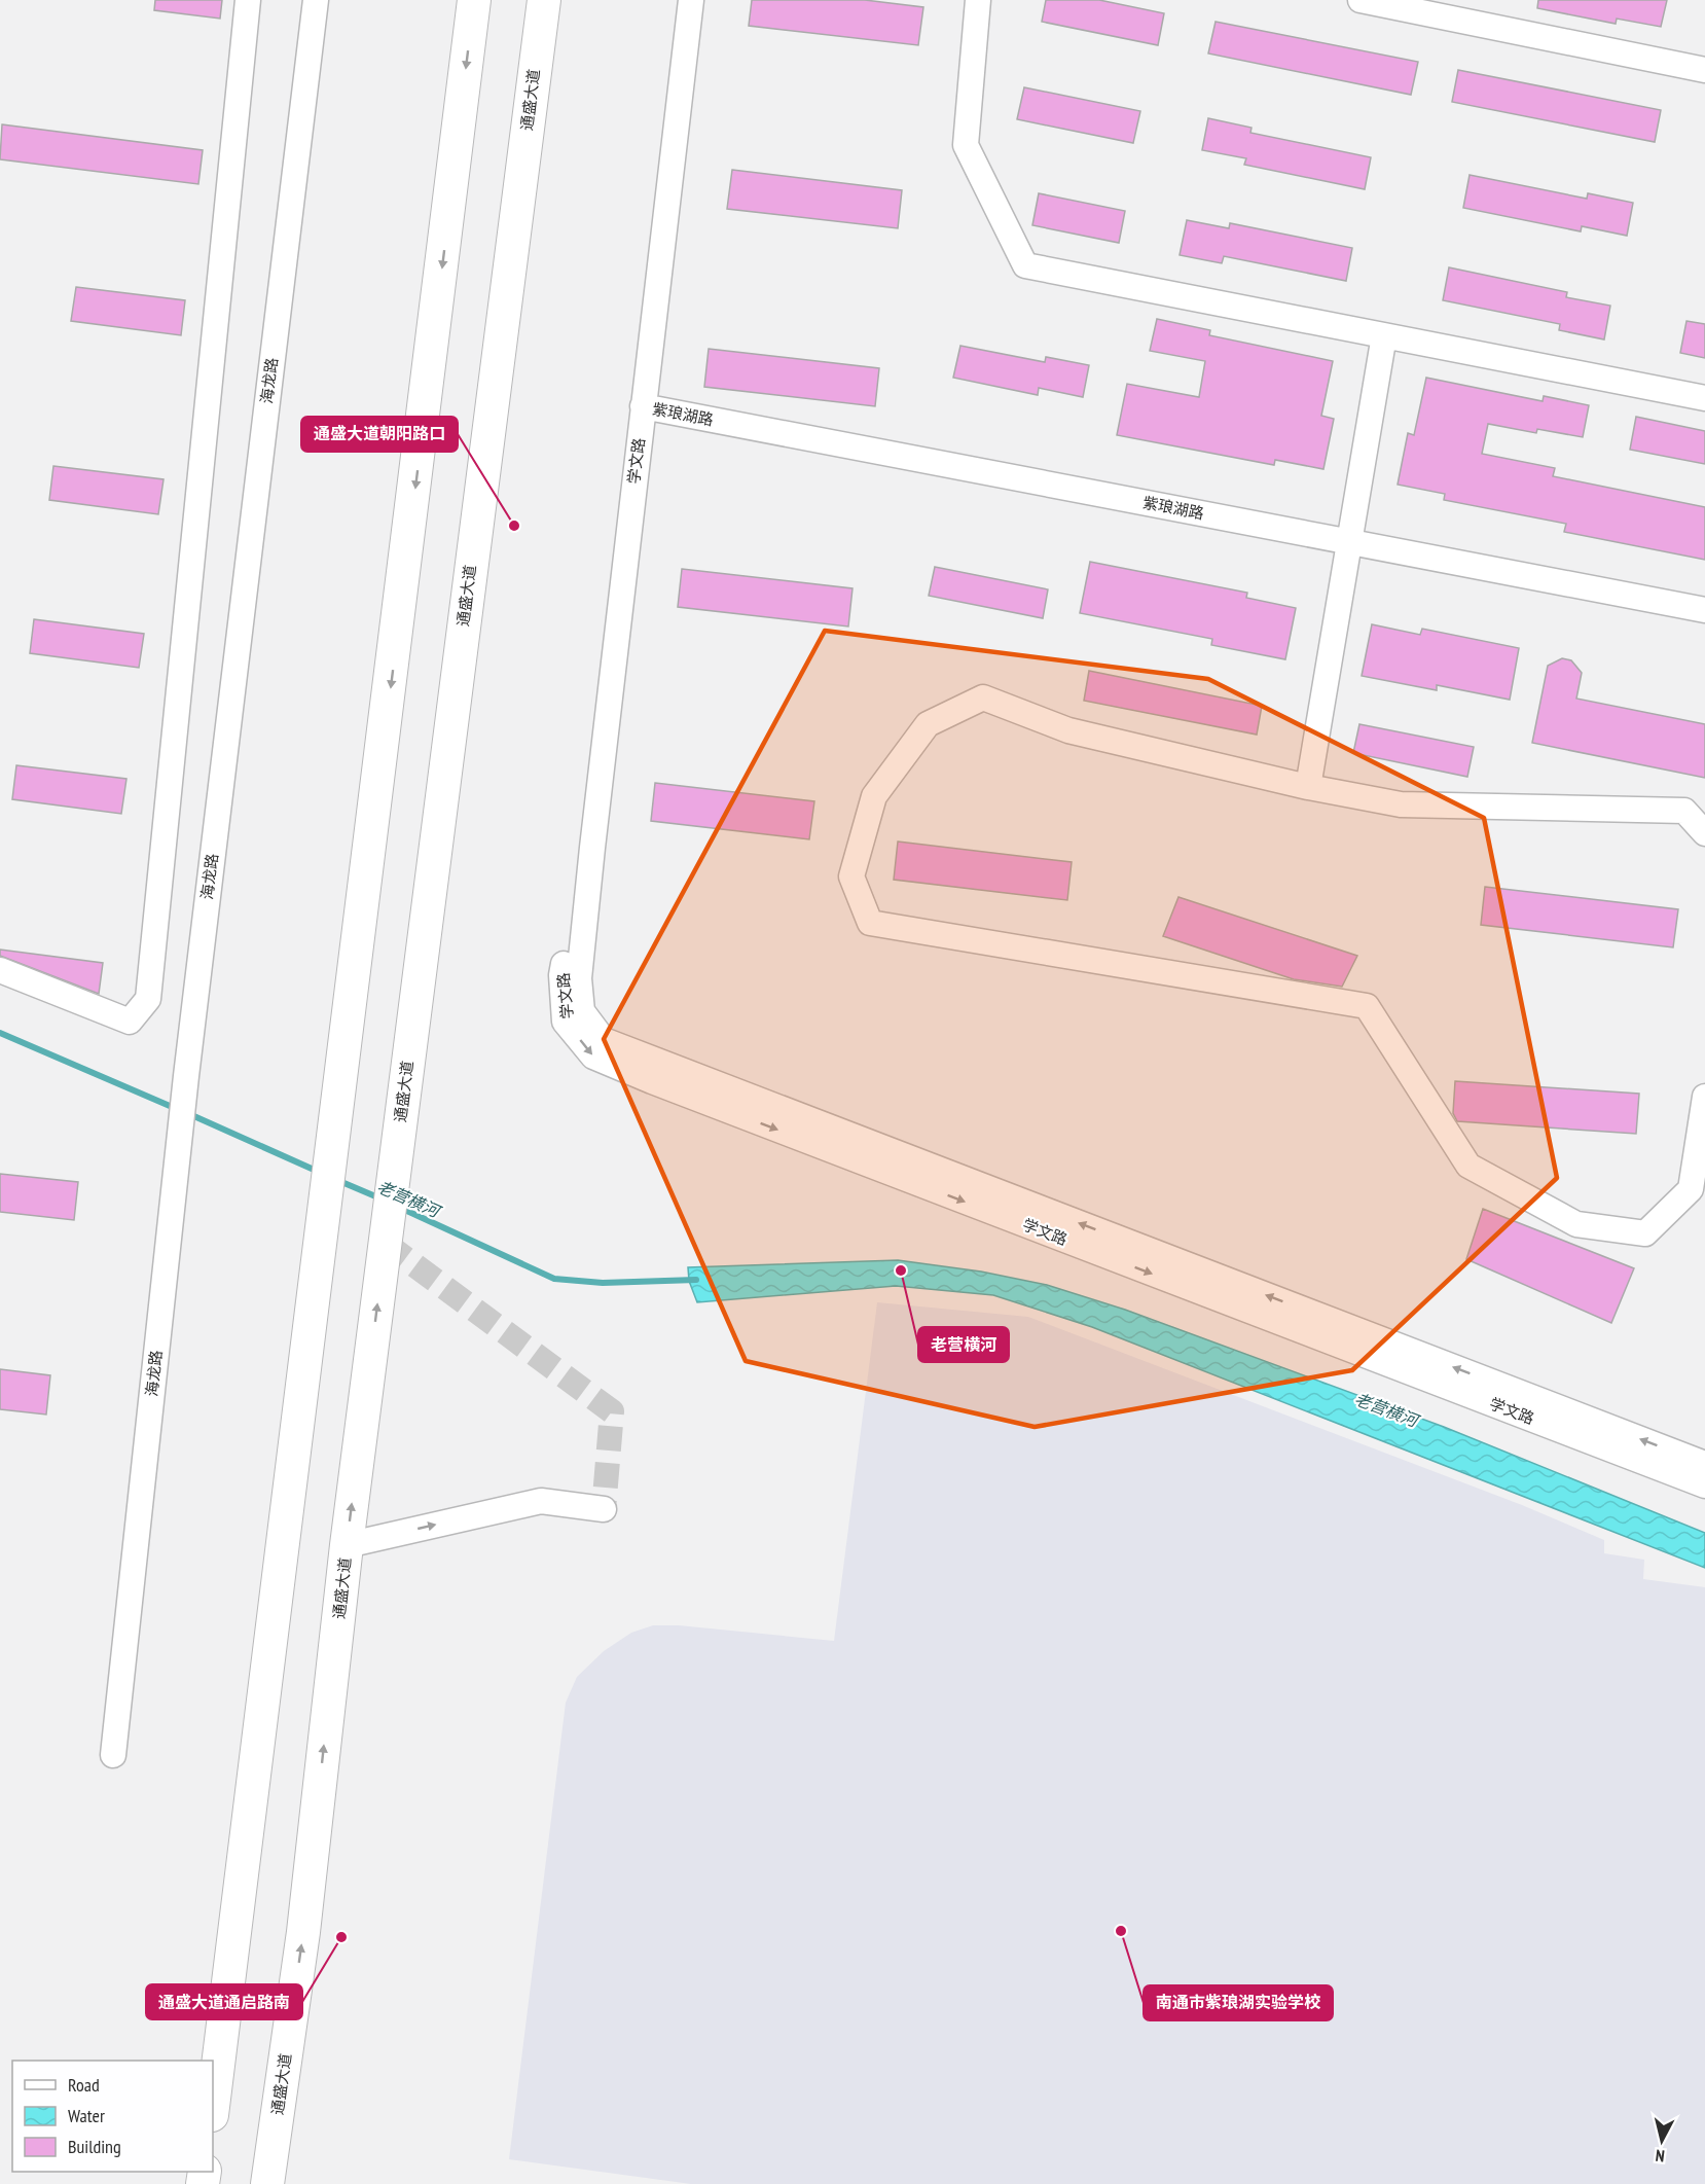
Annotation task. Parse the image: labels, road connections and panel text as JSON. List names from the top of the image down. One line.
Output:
{"streets":{"main road":["通盛大道"],"street":["海龙路","紫琅湖路","学文路"]},"crossings":[["紫琅湖路","学文路"]],"water":["老营横河"],"places":["通盛大道朝阳路口","老营横河","南通市紫琅湖实验学校","通盛大道通启路南"],"legend":["Road","Water","Building"],"north":"bottom"}
